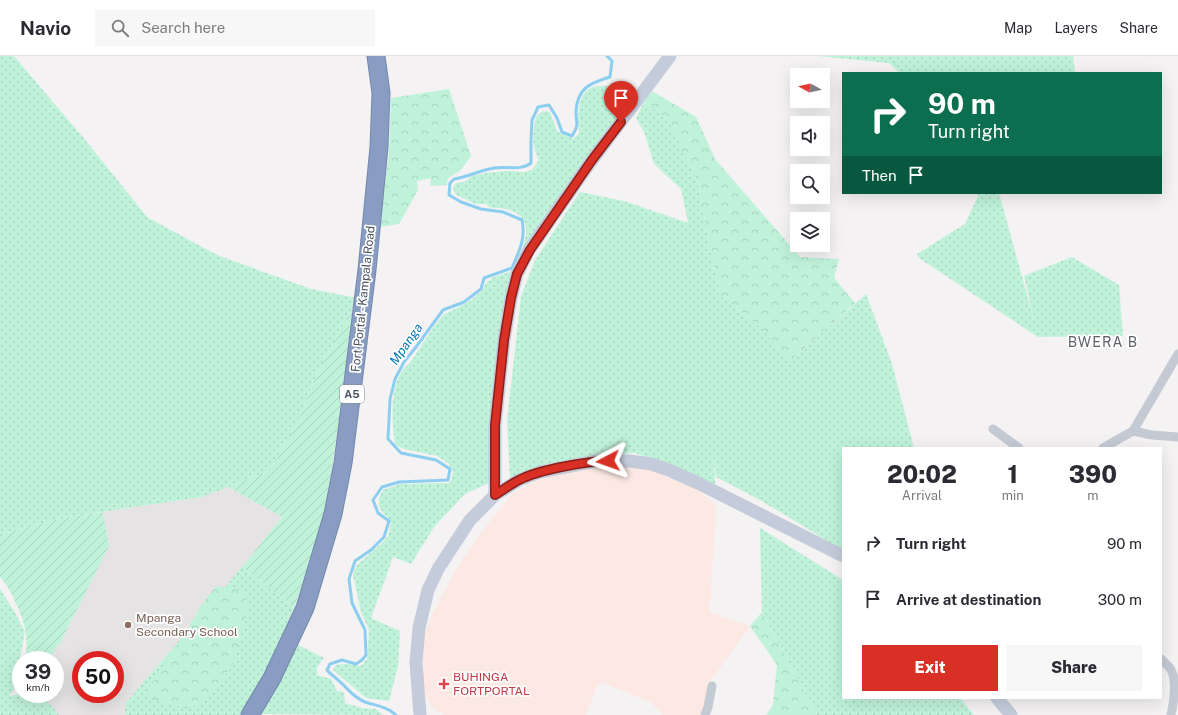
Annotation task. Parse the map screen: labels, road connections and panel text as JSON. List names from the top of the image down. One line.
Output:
{"streets":{"highway":["Fort Portal - Kampala Road","A5"]},"districts":["BWERA B"],"water":["Mpanga"],"places":{"other":["Mpanga Secondary School"],"health":["BUHINGA FORTPORTAL"]},"north":"left","page":{"header":"Navio","search":"Search here","nav":["Map","Layers","Share"],"turn":["90 m","Turn right"],"then":"Then","eta":["20:02","Arrival","1","min","390","m"],"list":[{"name":"Turn right","value":"90 m"},{"name":"Arrive at destination","value":"300 m"}],"buttons":["Exit","Share"],"speed":"39 km/h","limit":"50"}}
